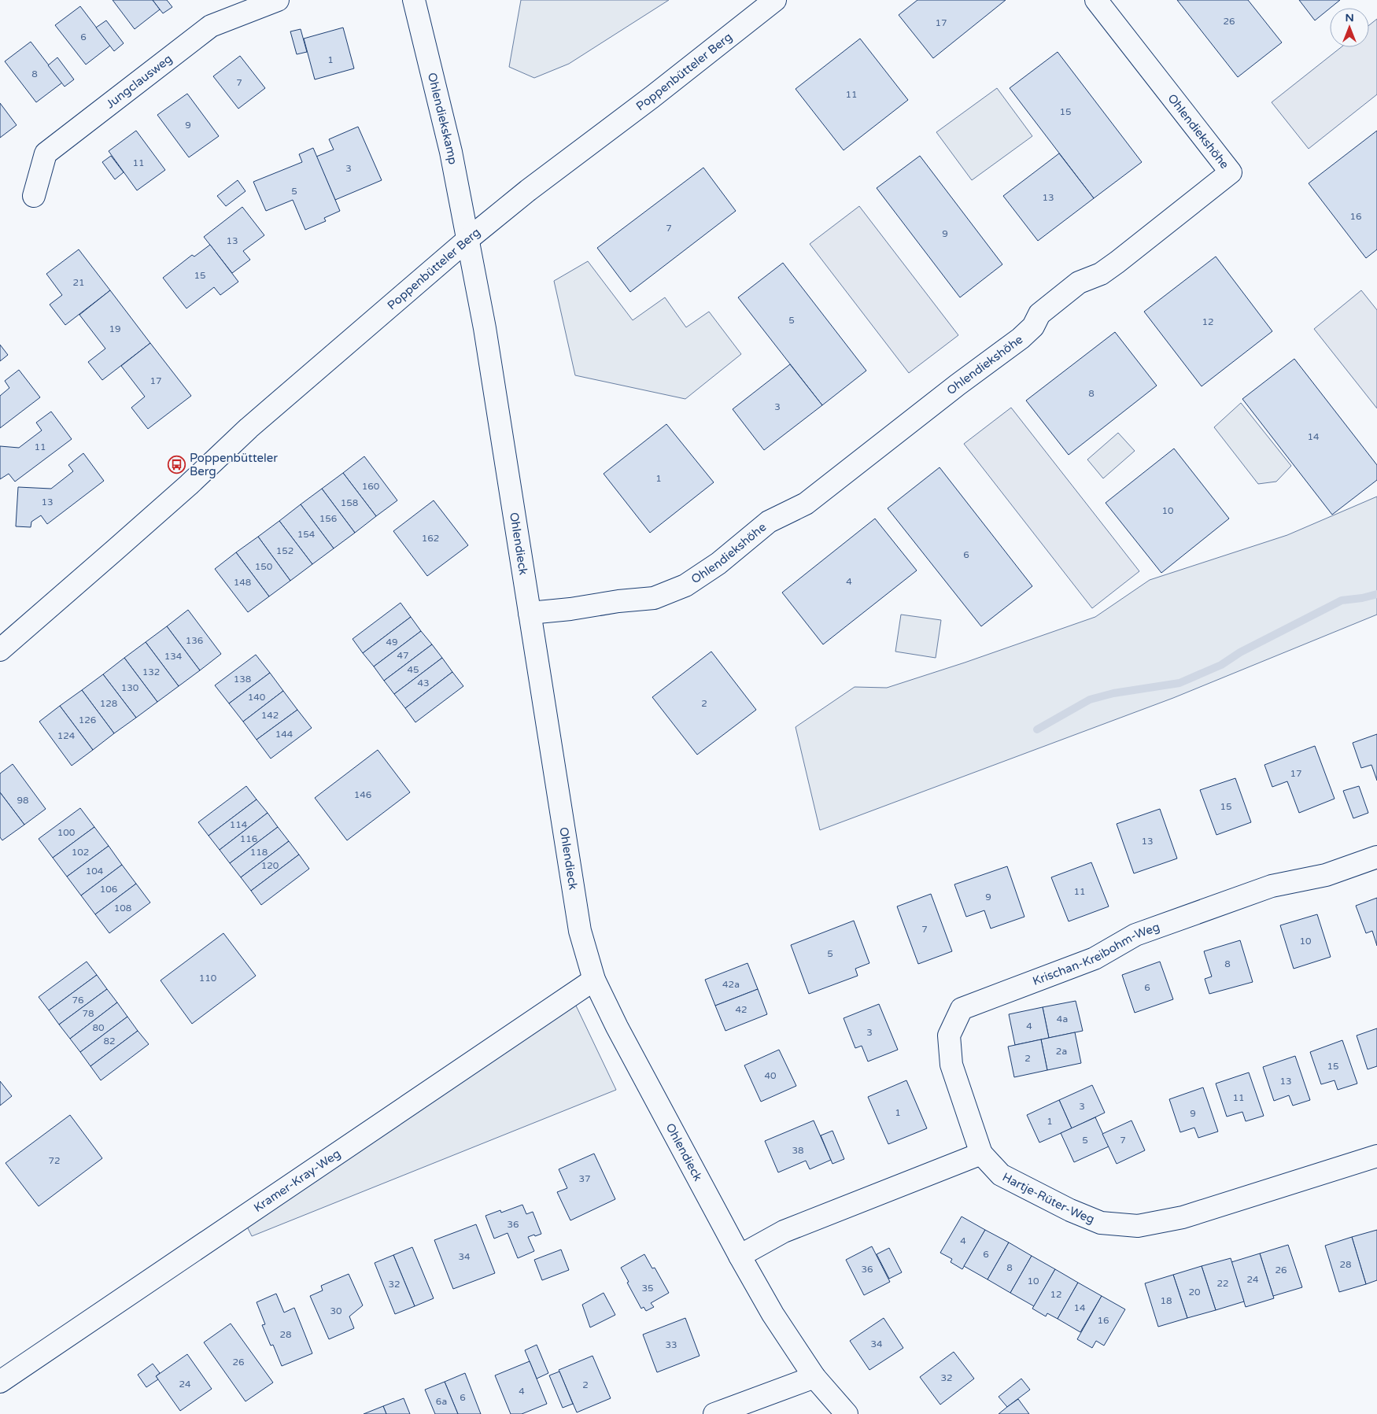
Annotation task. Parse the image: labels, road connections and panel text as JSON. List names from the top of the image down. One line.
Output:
{"streets":{"street":["Poppenbütteler Berg","Jungclausweg","Ohlendiekskamp","Ohlendiekshöhe","Ohlendieck","Krischan-Kreibohm-Weg","Kramer-Kray-Weg","Hartje-Rüter-Weg"]},"crossings":[["Poppenbütteler Berg","Ohlendiekskamp"],["Poppenbütteler Berg","Ohlendieck"],["Ohlendiekskamp","Ohlendieck"],["Ohlendiekshöhe","Ohlendieck"],["Ohlendieck","Kramer-Kray-Weg"],["Krischan-Kreibohm-Weg","Hartje-Rüter-Weg"]],"places":{"bus stop":["Poppenbütteler Berg"]},"house_numbers":["26","17","6","1","8","7","11","15","9","11","3","5","13","16","7","9","13","15","21","5","12","19","17","8","3","14","11","1","160","13","158","10","156","154","162","152","6","150","4","148","136","49","47","134","45","132","138","43","130","140","128","2","142","126","144","124","17","146","98","15","114","100","116","13","102","118","120","104","106","11","9","108","7","10","5","8","110","42a","6","76","42","78","4a","4","80","3","82","2a","2","15","40","13","11","3","1","9","1","5","7","38","72","37","36","4","6","34","28","8","36","26","24","10","22","32","35","20","12","18","14","30","16","28","34","33","26","32","24","2","4","6","6a"],"north":"top"}
